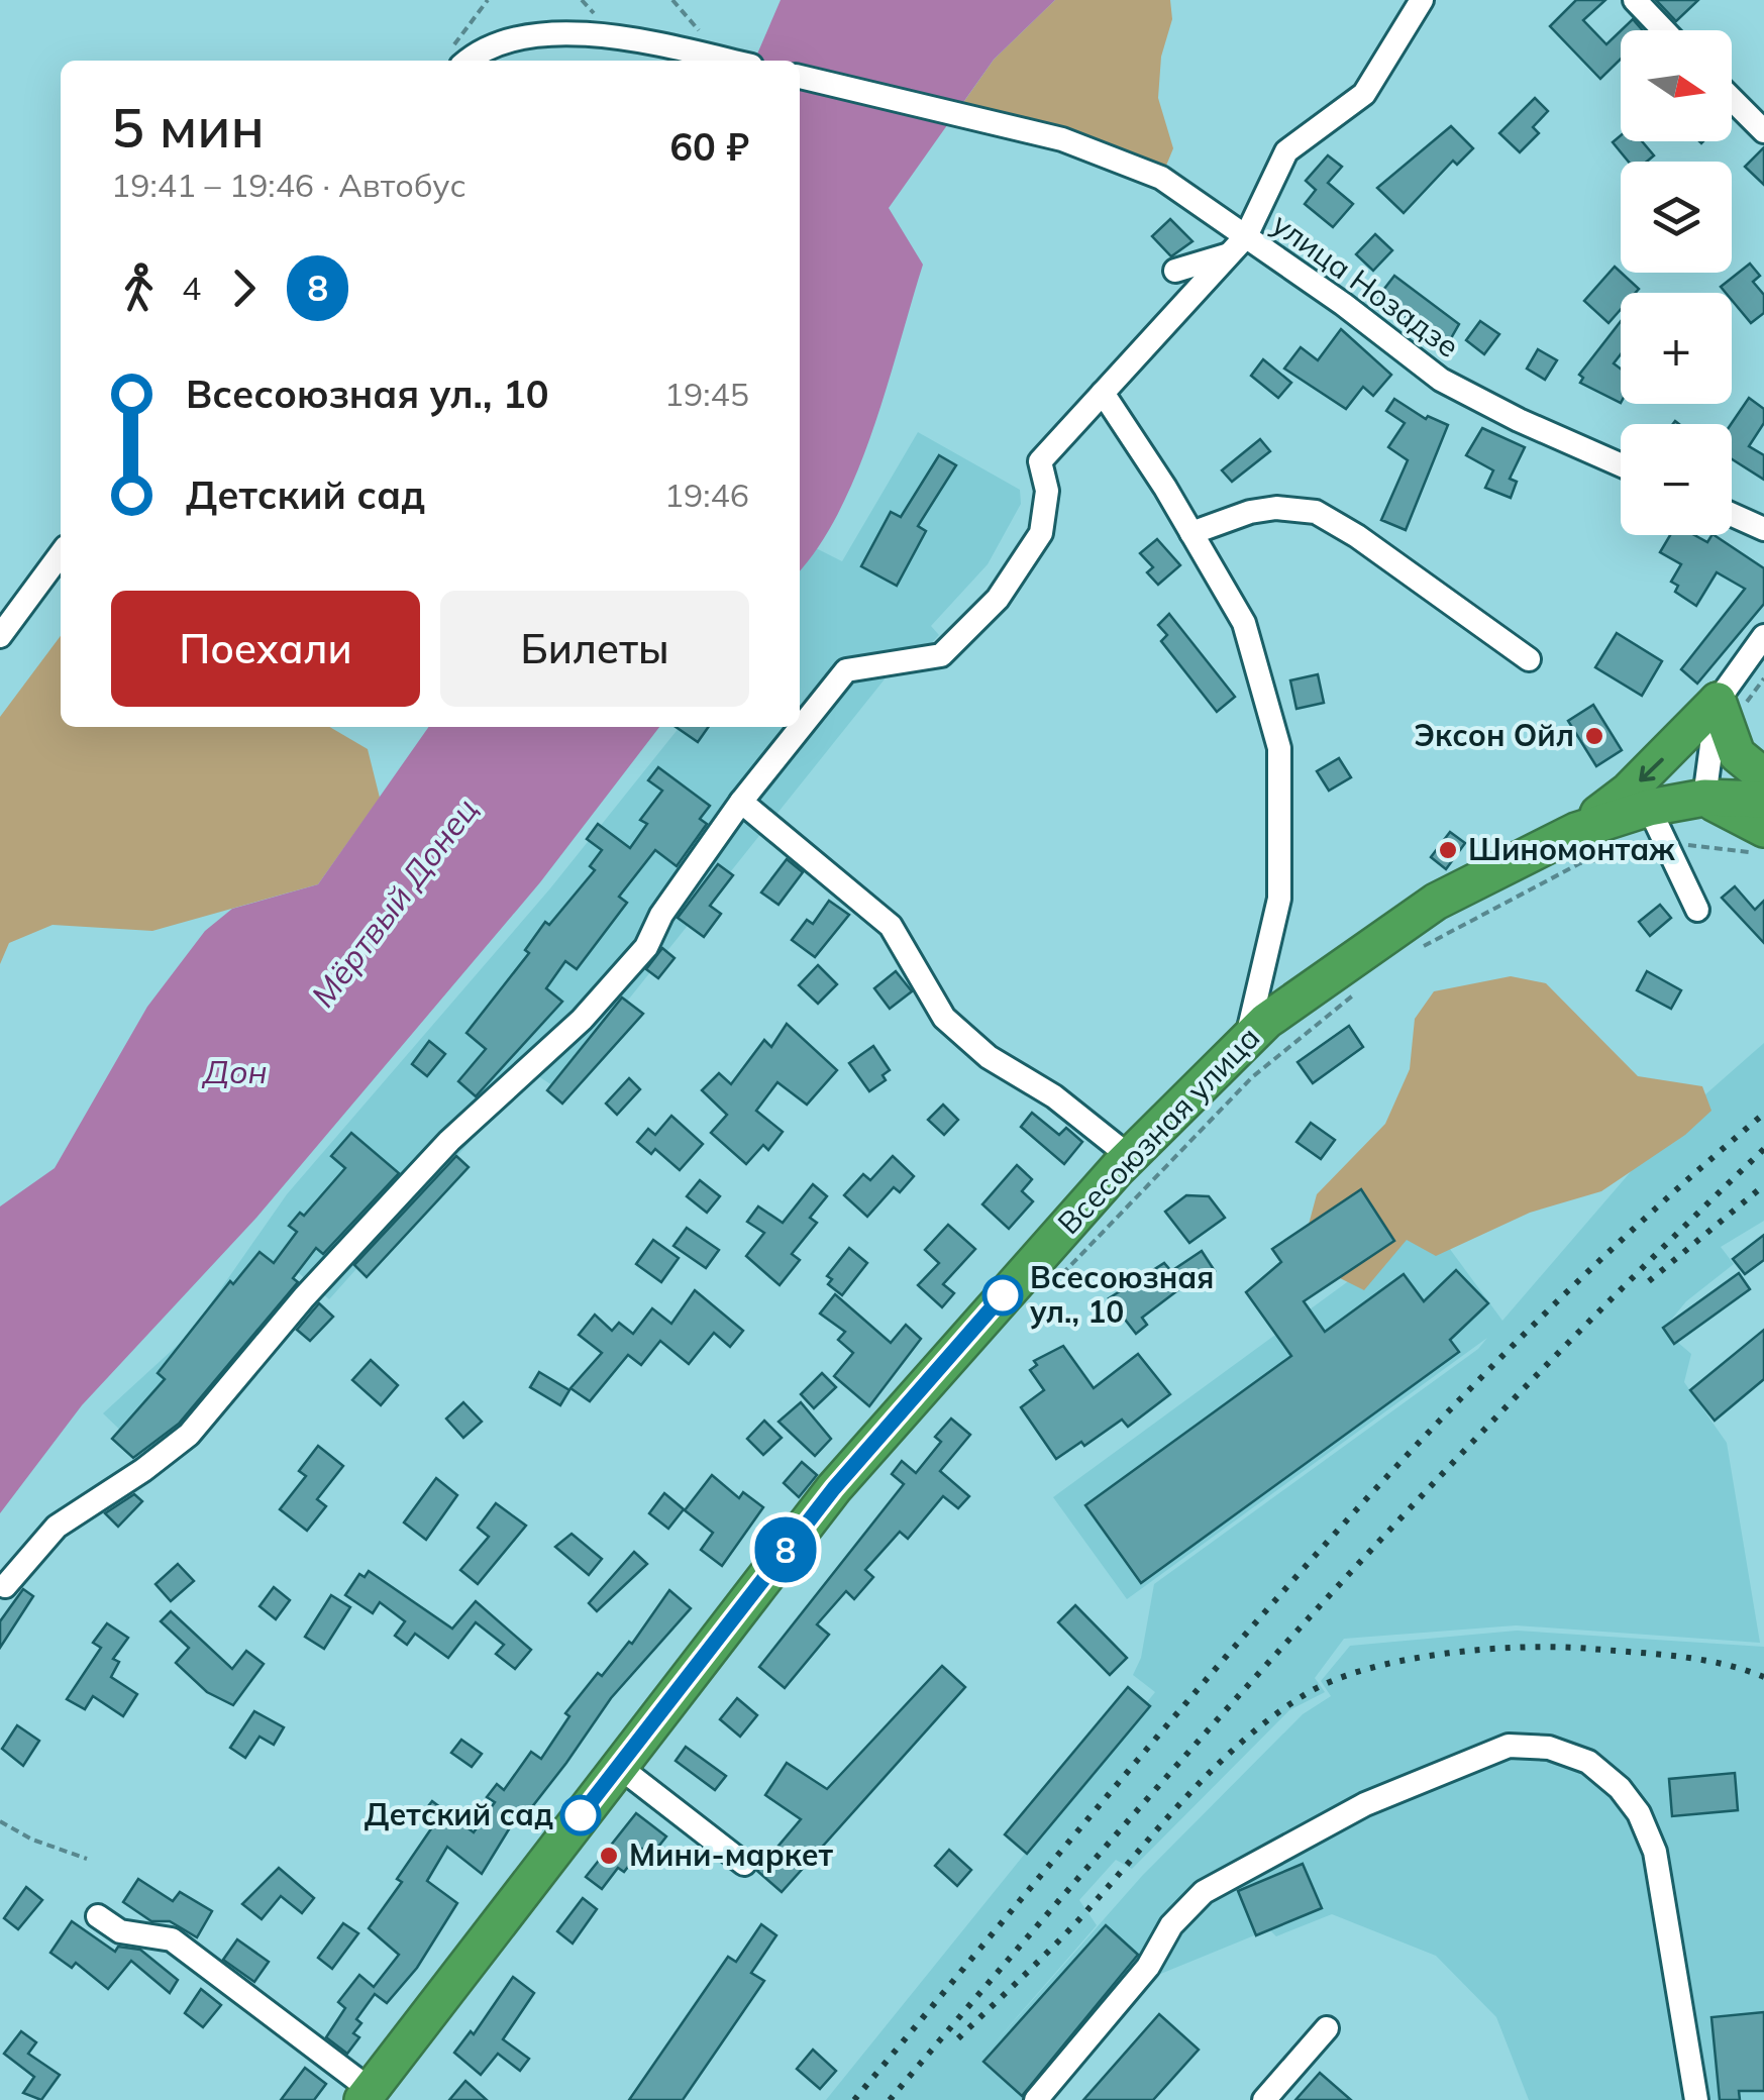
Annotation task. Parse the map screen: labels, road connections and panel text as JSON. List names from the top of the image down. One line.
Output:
{"streets":{"highway":["Всесоюзная улица"],"street":["улица Нозадзе"]},"water":["Мёртвый Донец","Дон"],"places":["Эксон Ойл","Шиномонтаж","Всесоюзная ул., 10","Детский сад","Мини-маркет"],"lines":["bus line 8"],"north":"right","page":{"on_map":"8","map_buttons":["+","−"],"heading":["5 мин","19:41 – 19:46 · Автобус","60 ₽"],"legs":["4","8"],"list":[{"name":"Всесоюзная ул., 10","value":"19:45"},{"name":"Детский сад","value":"19:46"}],"buttons":["Поехали","Билеты"]}}
